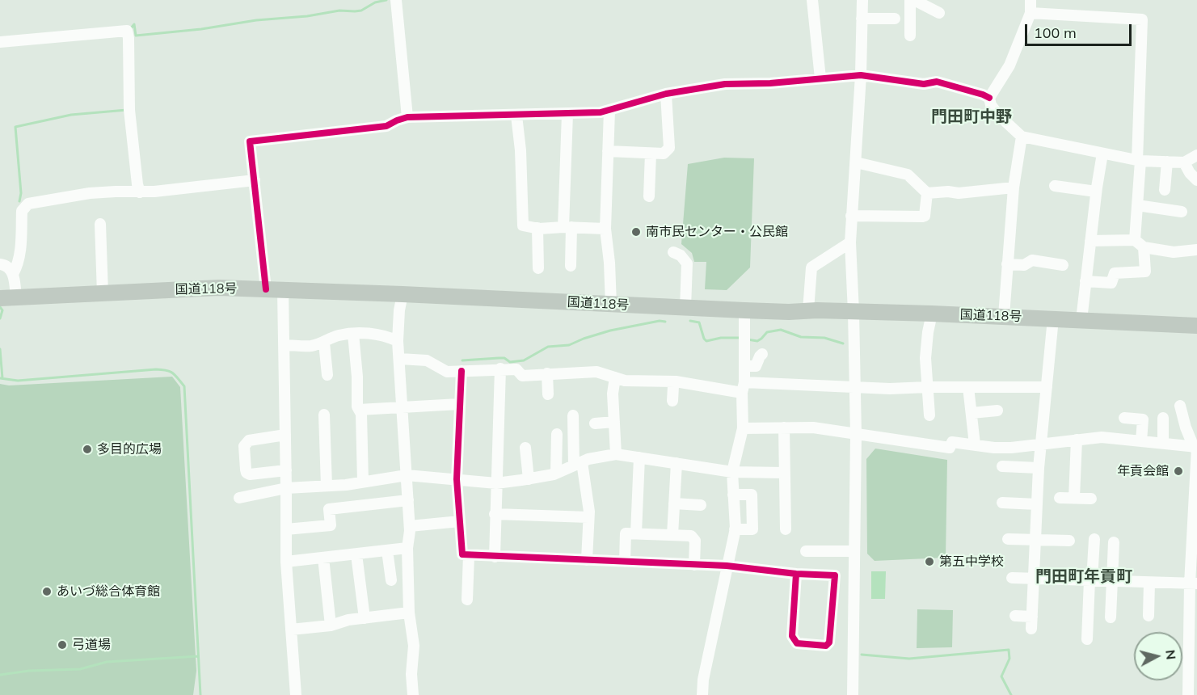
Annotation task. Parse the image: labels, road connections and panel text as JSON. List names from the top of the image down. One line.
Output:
{"streets":{"highway":["国道118号"]},"districts":["門田町中野","門田町年貢町"],"places":["南市民センター・公民館","多目的広場","年貢会館","第五中学校","あいづ総合体育館","弓道場"],"scale_bar":"100 m","north":"right"}
